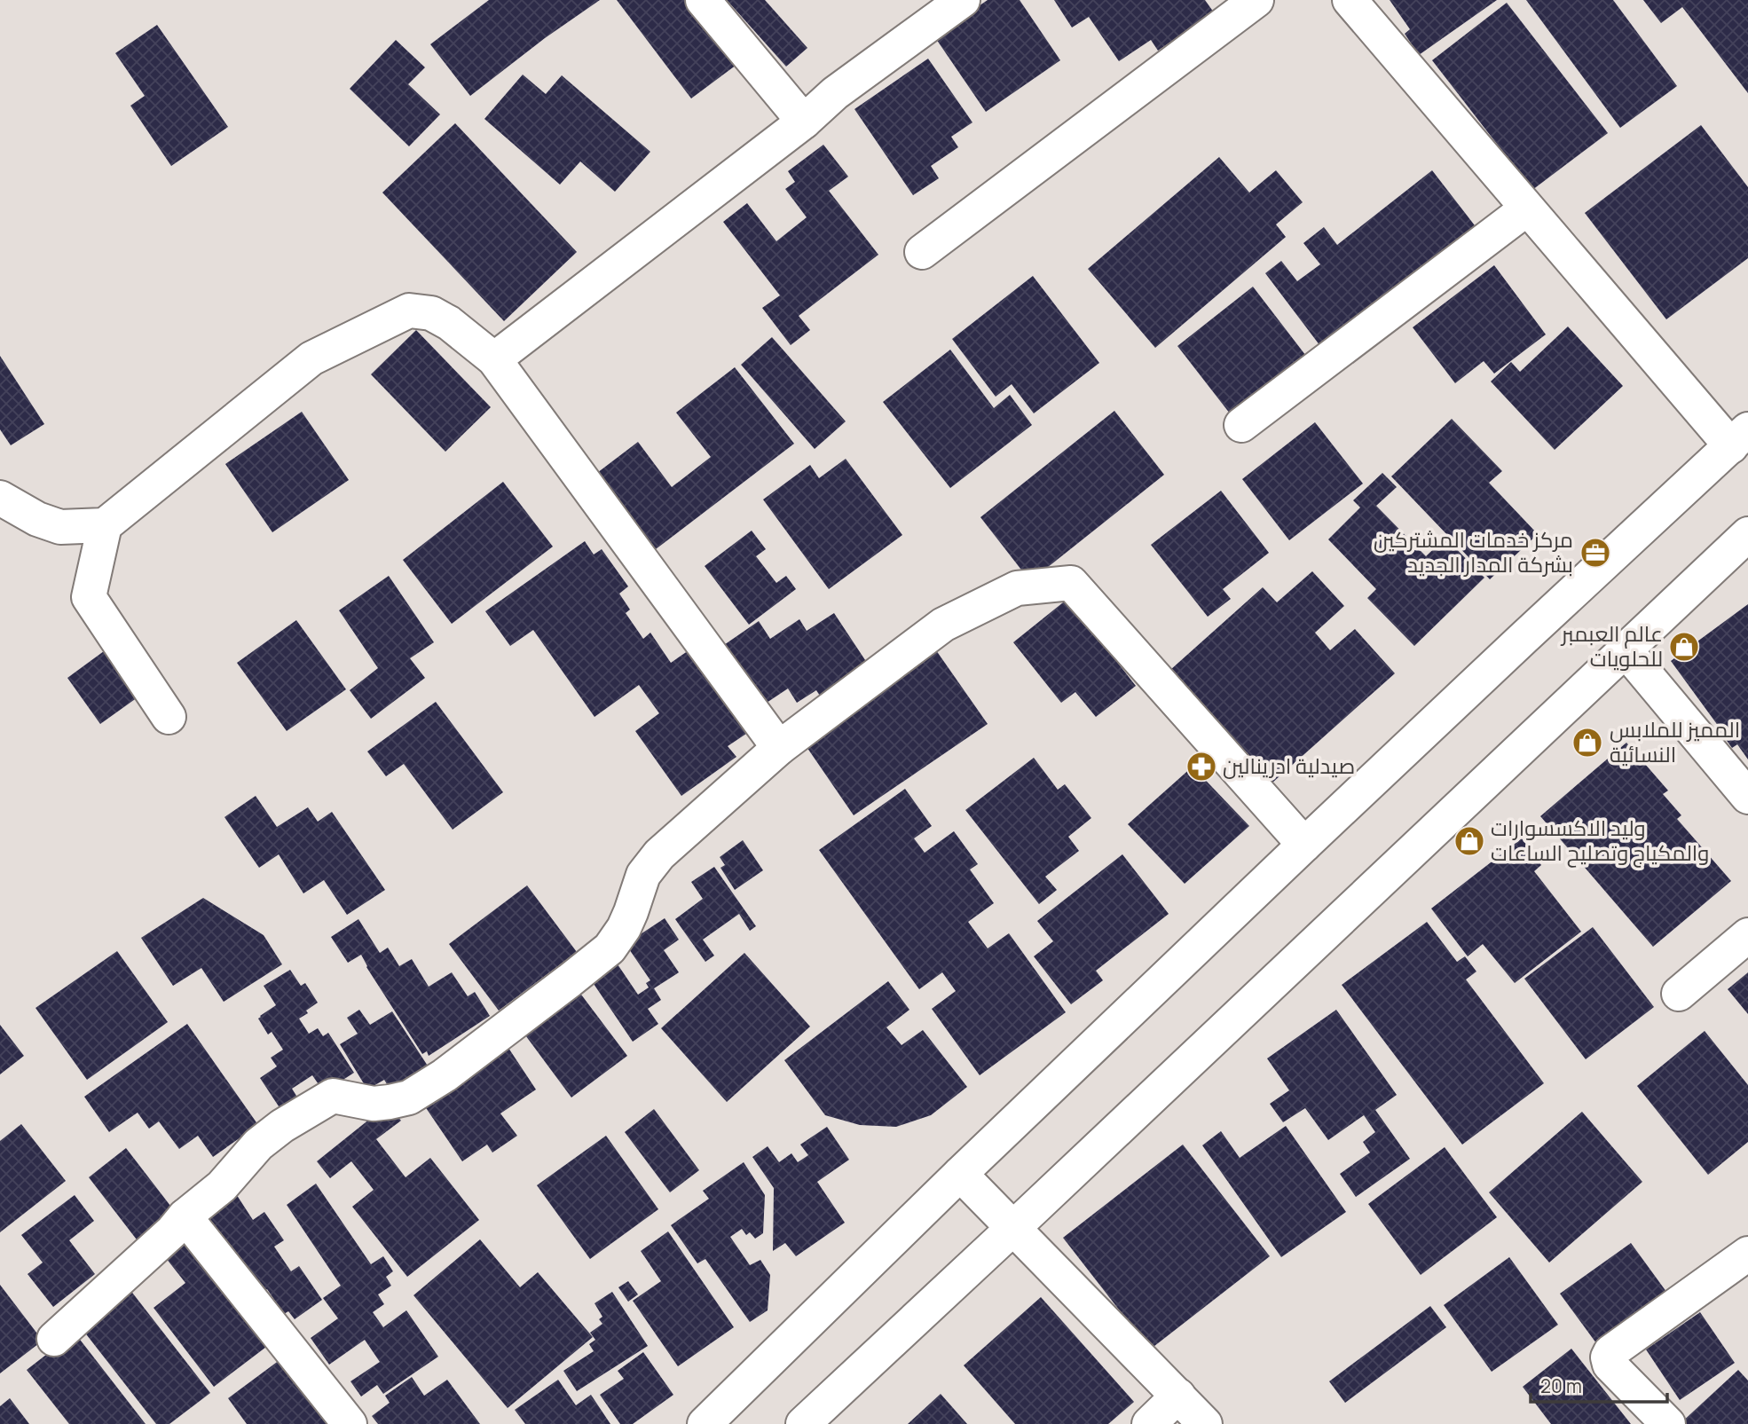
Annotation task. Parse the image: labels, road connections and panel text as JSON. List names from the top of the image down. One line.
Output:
{"places":{"office":["مركز خدمات المشتركين بشركة المدار الجديد"],"shop":["عالم العبمبر للحلويات","المميز للملابس النسائية","وليد الاكسسوارات والمكياج وتصليح الساعات"],"pharmacy":["صيدلية ادرينالين"]},"scale_bar":"20 m"}
